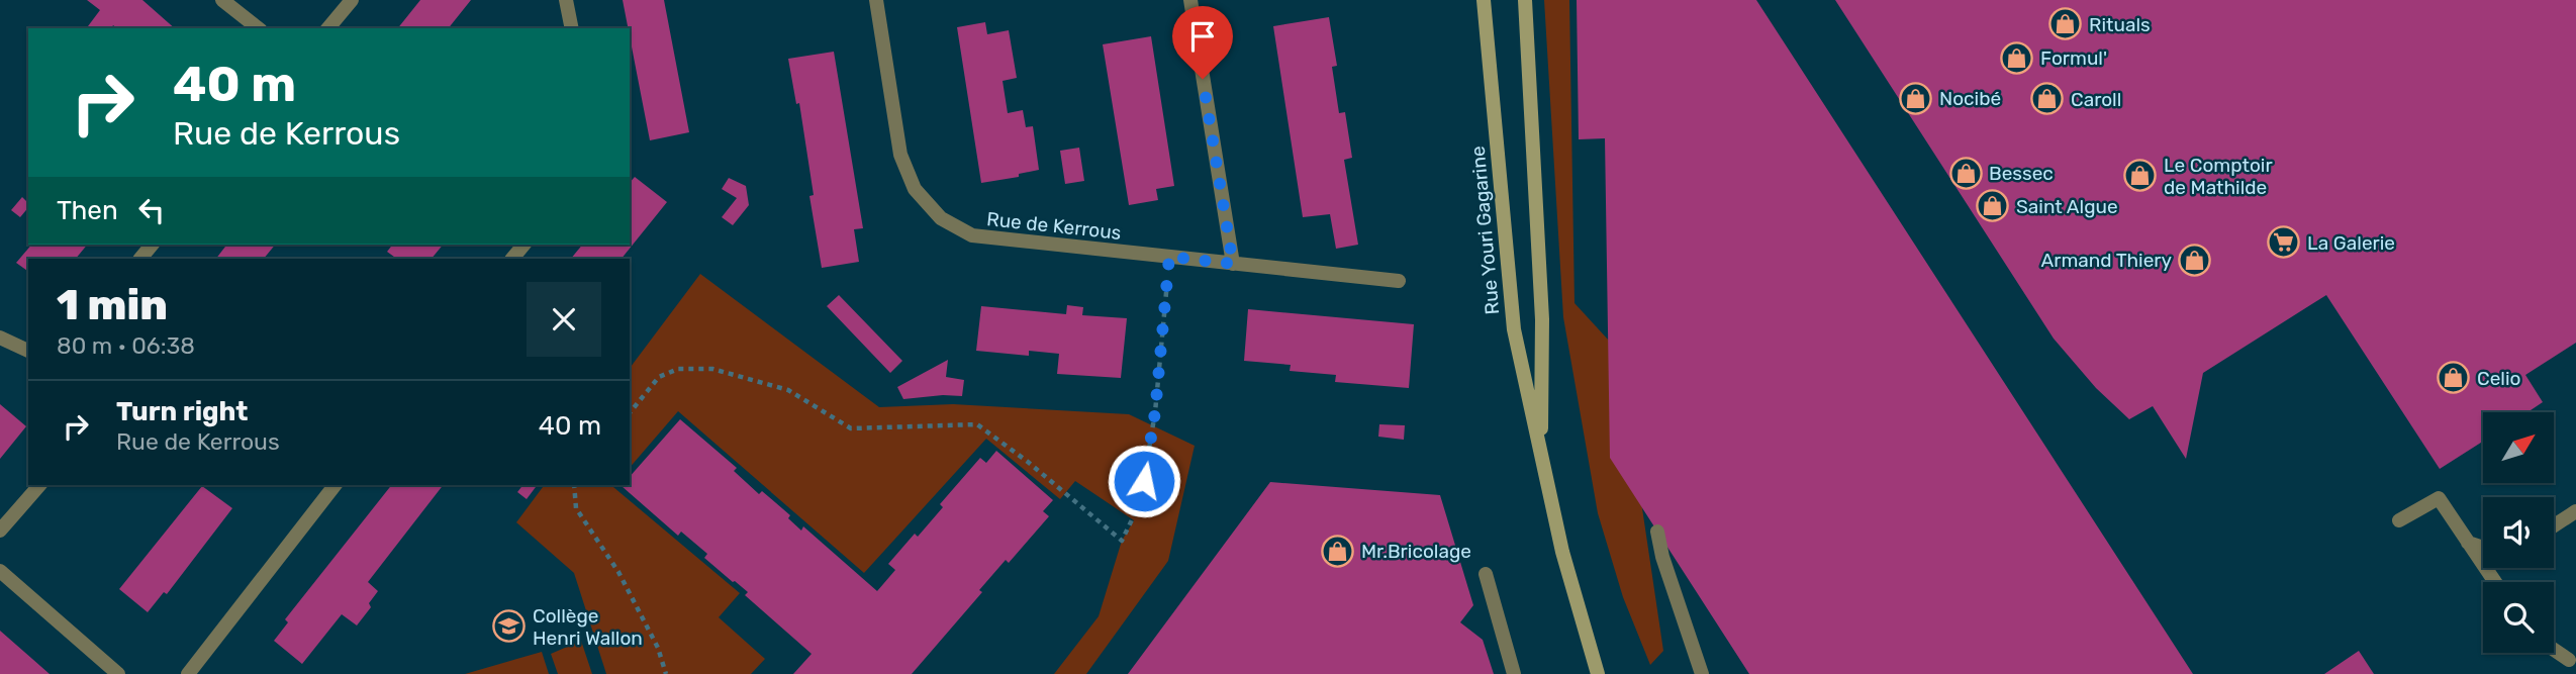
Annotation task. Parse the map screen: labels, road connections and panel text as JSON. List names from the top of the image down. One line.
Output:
{"streets":{"street":["Rue de Kerrous","Rue Youri Gagarine"]},"places":{"shop":["Rituals","Formul'","Nocibé","Caroll","Bessec","Le Comptoir de Mathilde","Saint Algue","Armand Thiery","Celio","Mr.Bricolage"],"supermarket":["La Galerie"],"school or university":["Collège Henri Wallon"]},"north":"top right","page":{"turn":["40 m","Rue de Kerrous"],"then":"Then","heading":["1 min","80 m · 06:38"],"list":[{"name":"Turn right","note":"Rue de Kerrous","value":"40 m"}]}}
